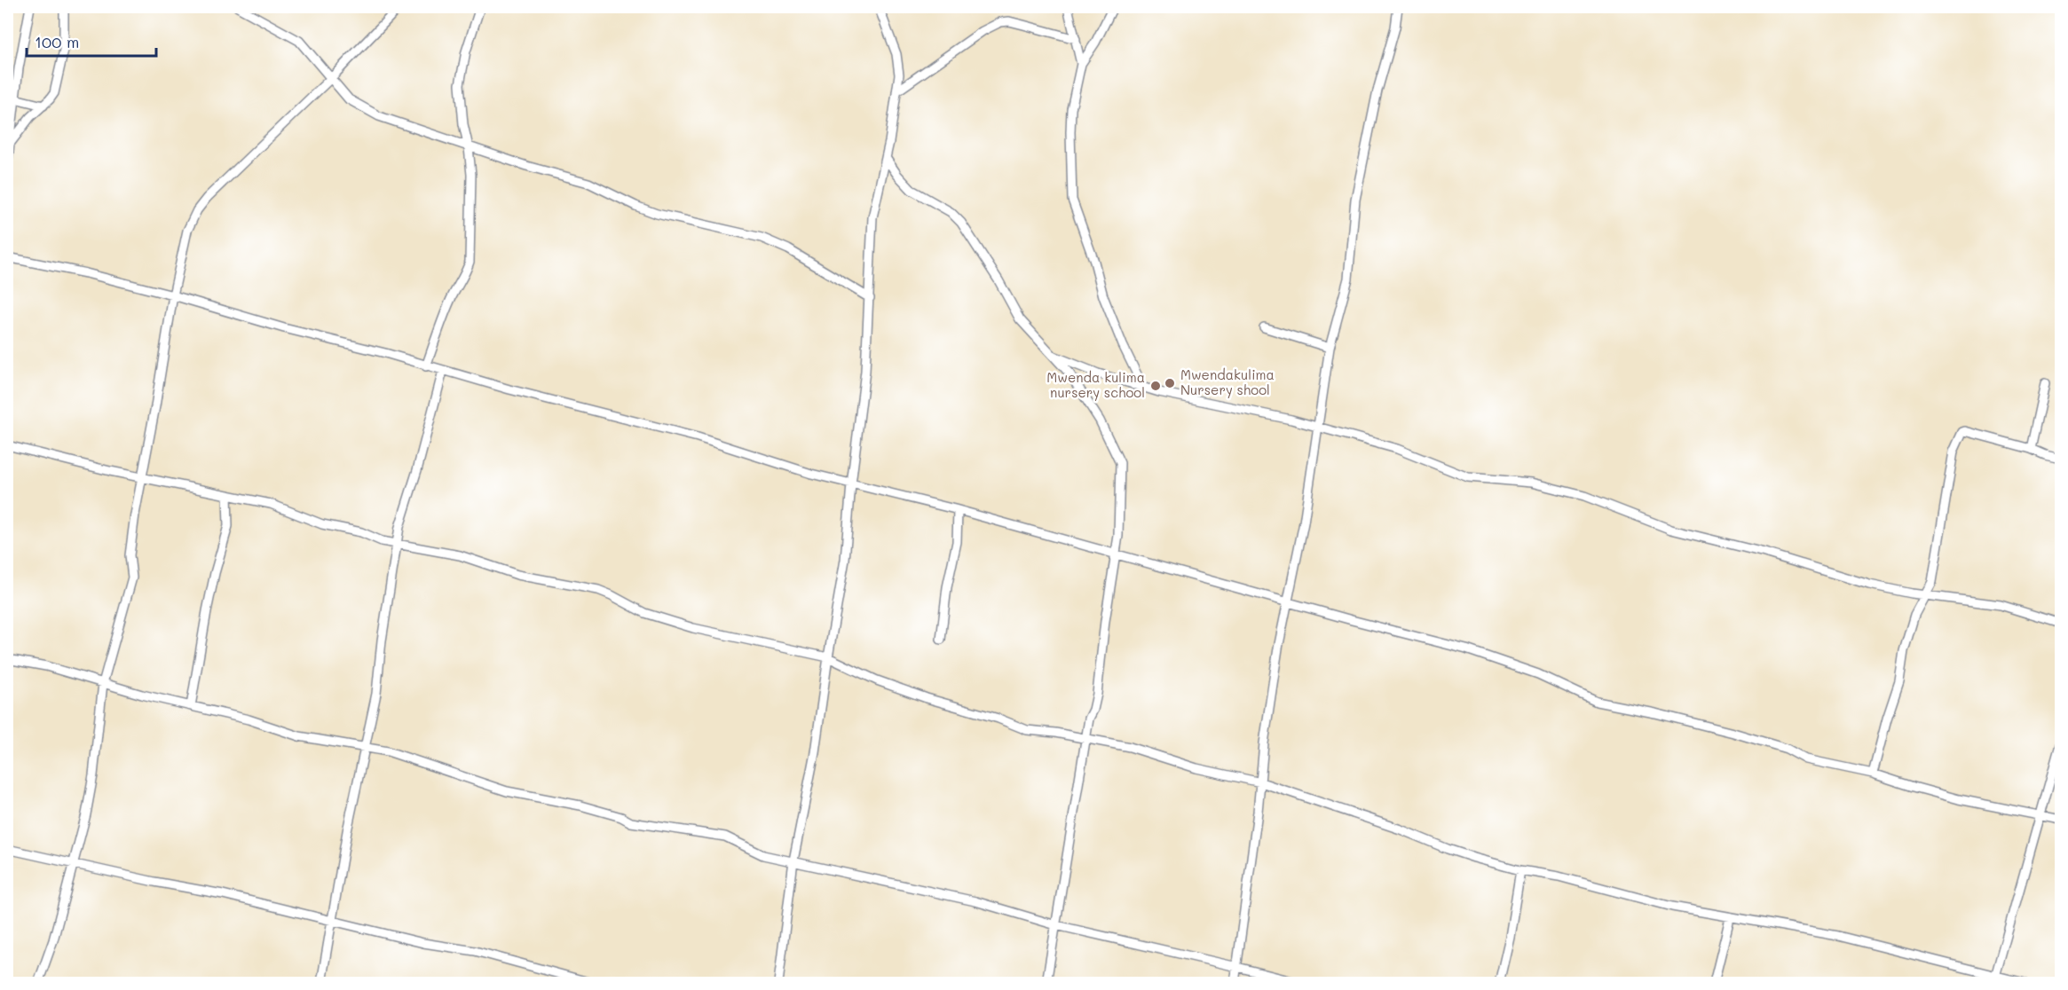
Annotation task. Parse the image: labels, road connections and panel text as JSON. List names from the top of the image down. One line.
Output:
{"places":["Mwendakulima Nursery shool","Mwenda kulima nursery school"],"scale_bar":"100 m"}
